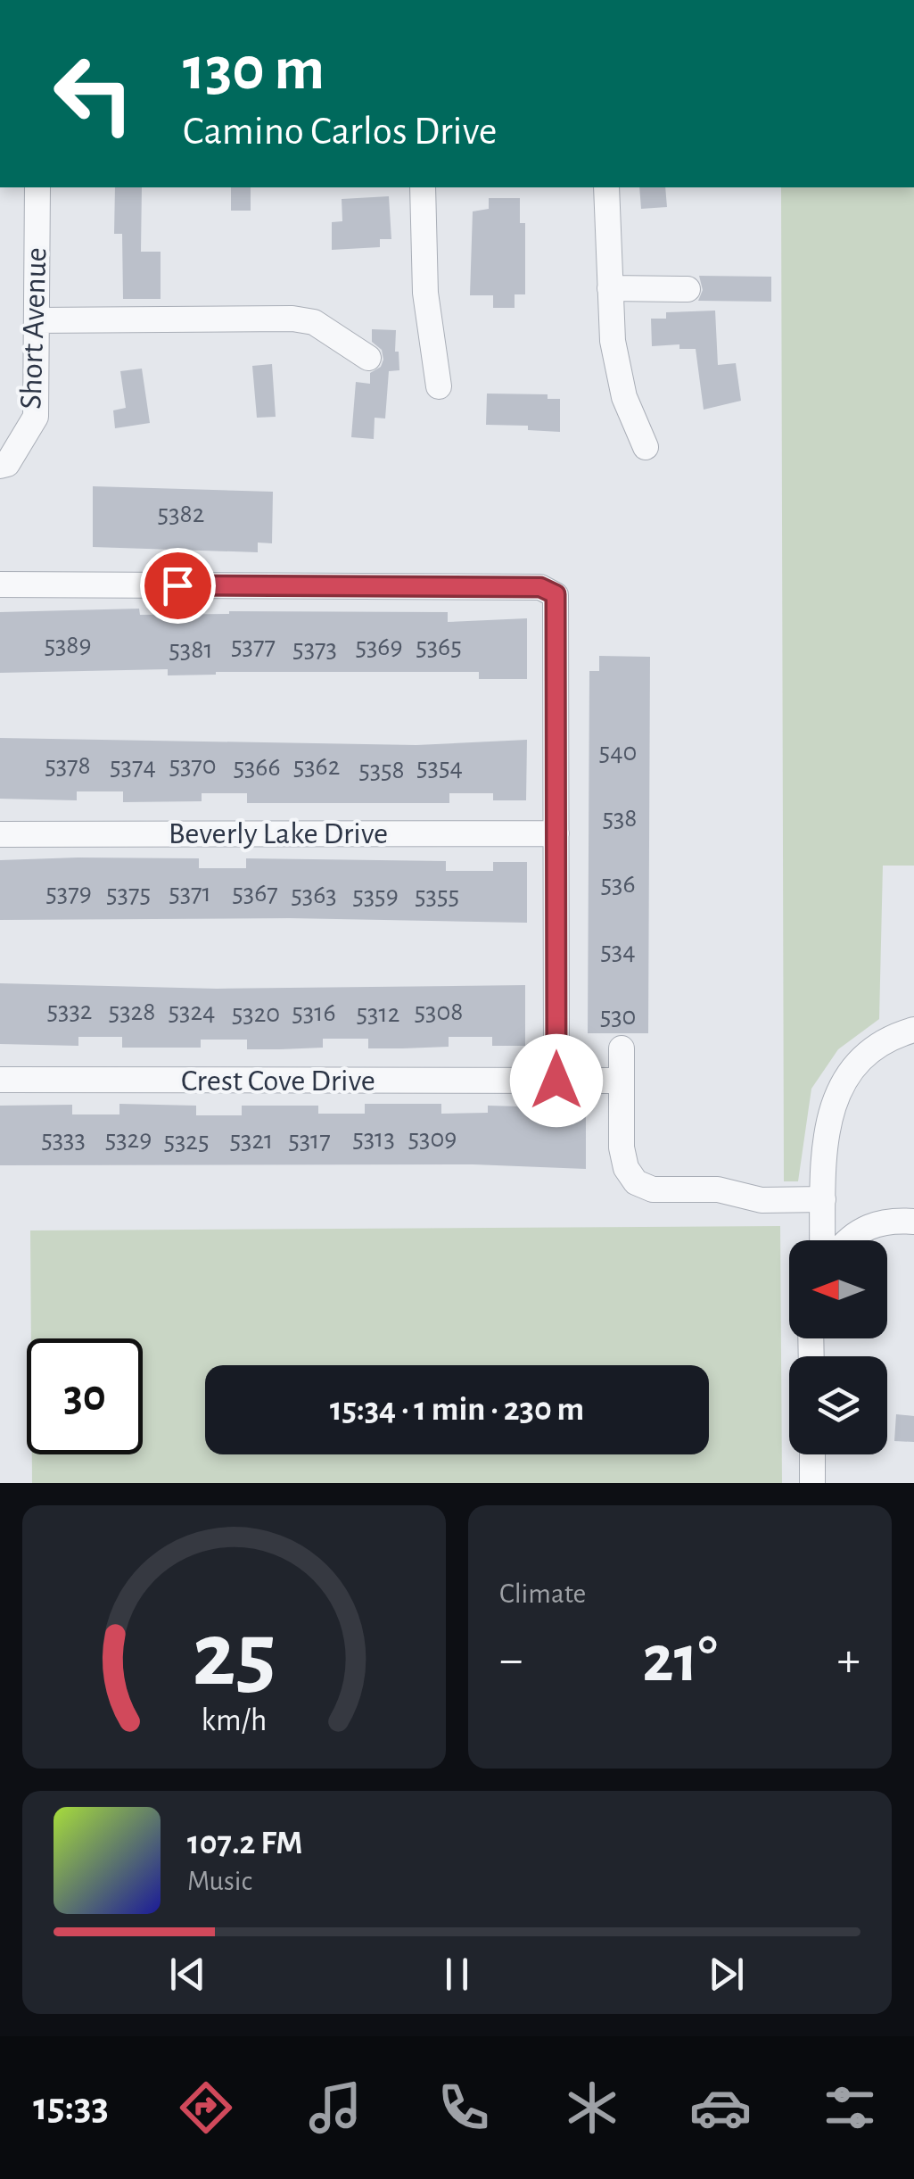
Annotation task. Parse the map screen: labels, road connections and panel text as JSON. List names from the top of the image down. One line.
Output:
{"streets":{"street":["Short Avenue","Beverly Lake Drive","Crest Cove Drive"]},"house_numbers":["5382","5389","5377","5369","5365","5373","5381","540","5378","5370","5374","5362","5366","5354","5358","538","536","5379","5371","5367","5375","5363","5359","5355","534","5332","5328","5324","5308","5316","5320","5312","530","5313","5309","5333","5329","5321","5317","5325"],"north":"left","page":{"turn":["130 m","Camino Carlos Drive"],"limit":"30","trip":"15:34 · 1 min · 230 m","tile":"Climate","heat":["−","21°","+"],"song":["107.2 FM","Music"],"tabs":"15:33","gauge":["25","km/h"]}}
